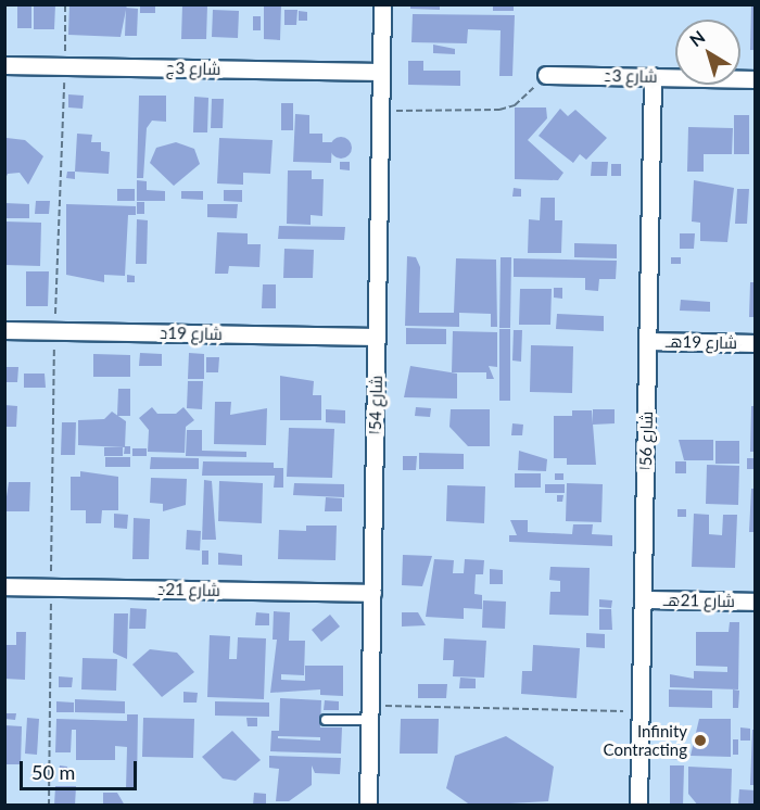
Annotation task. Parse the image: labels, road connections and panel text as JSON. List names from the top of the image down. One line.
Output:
{"streets":{"street":["شارع 3ج","شارع 3د","شارع 19د","شارع 19هـ","شارع 54ا","شارع 56ا","شارع 21د","شارع 21هـ"]},"crossings":[["شارع 3ج","شارع 54ا"],["شارع 3د","شارع 56ا"],["شارع 19د","شارع 54ا"],["شارع 19هـ","شارع 56ا"],["شارع 54ا","شارع 21د"],["شارع 56ا","شارع 21هـ"]],"places":["Infinity Contracting"],"scale_bar":"50 m","north":"top left"}
